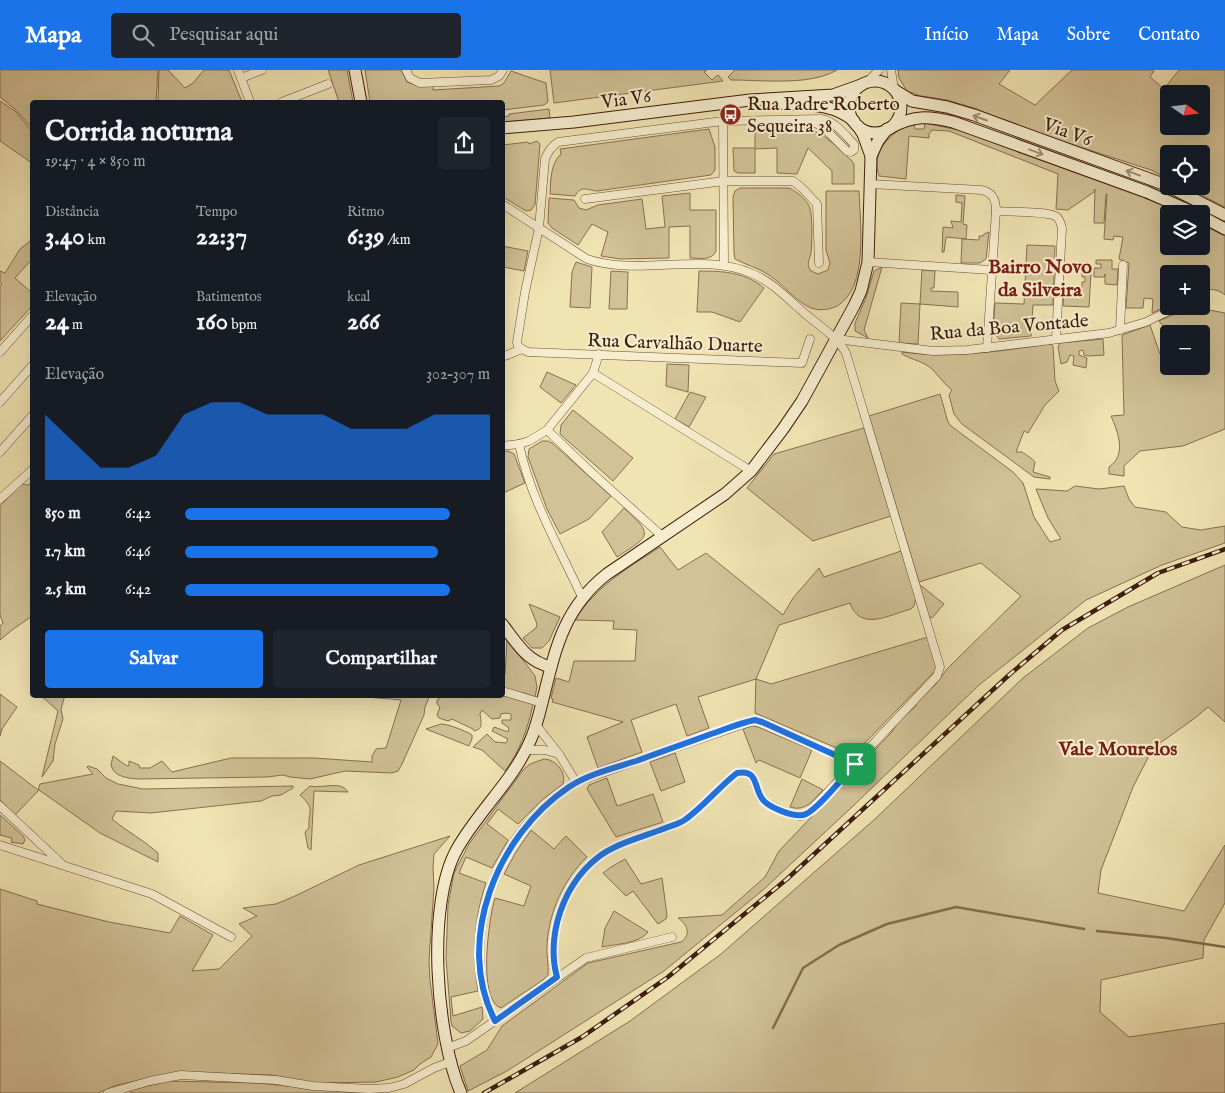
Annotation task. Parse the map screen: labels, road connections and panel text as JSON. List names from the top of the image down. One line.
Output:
{"streets":{"main road":["Via V6"],"street":["Rua da Boa Vontade","Rua Carvalhão Duarte"]},"districts":["Bairro Novo da Silveira","Vale Mourelos"],"places":{"bus stop":["Rua Padre Roberto Sequeira 38"]},"north":"right","page":{"header":"Mapa","search":"Pesquisar aqui","nav":["Início","Mapa","Sobre","Contato"],"map_buttons":["+","−"],"heading":["Corrida noturna","19:47 · 4 × 850 m"],"stats":[["Distância","3.40 km"],["Tempo","22:37"],["Ritmo","6:39 /km"],["Elevação","24 m"],["Batimentos","160 bpm"],["kcal","266"]],"chart":["Elevação","302–307 m"],"list":[{"name":"850 m","note":"6:42"},{"name":"1.7 km","note":"6:46"},{"name":"2.5 km","note":"6:42"}],"buttons":["Salvar","Compartilhar"]}}
